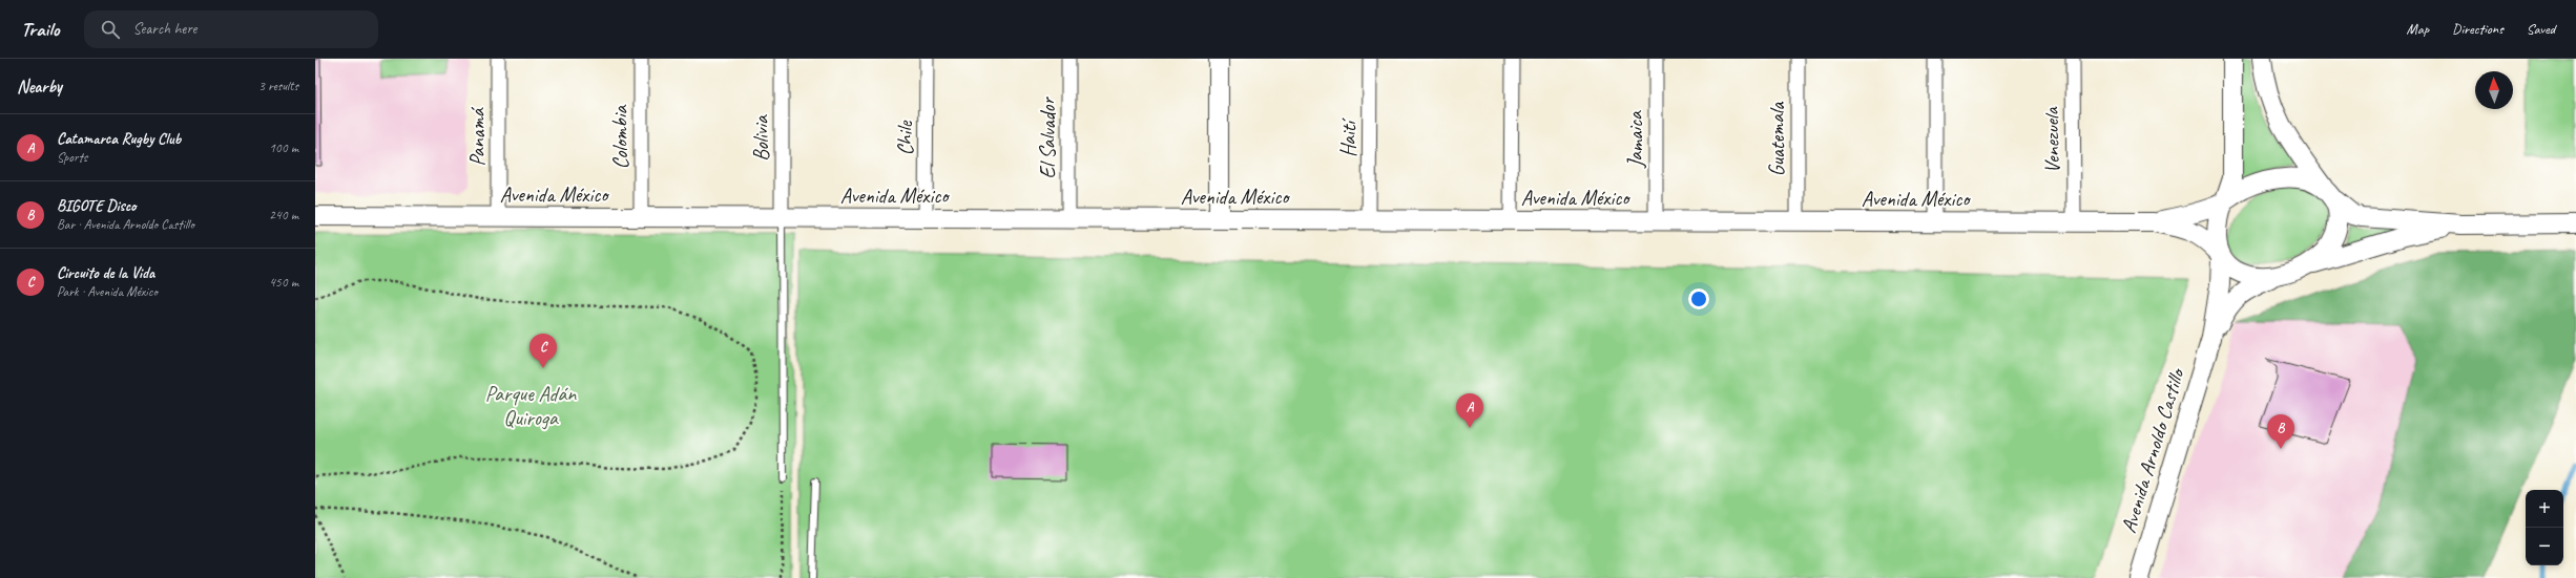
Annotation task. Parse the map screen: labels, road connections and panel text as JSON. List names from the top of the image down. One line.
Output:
{"streets":{"main road":["Avenida México","Avenida Arnoldo Castillo"],"street":["Panamá","Colombia","Bolivia","Chile","El Salvador","Haití","Jamaica","Guatemala","Venezuela"]},"crossings":[["Panamá","Avenida México"],["Colombia","Avenida México"],["Bolivia","Avenida México"],["Chile","Avenida México"],["El Salvador","Avenida México"],["Haití","Avenida México"],["Jamaica","Avenida México"],["Guatemala","Avenida México"],["Venezuela","Avenida México"],["Avenida México","Avenida Arnoldo Castillo"]],"parks":["Parque Adán Quiroga"],"north":"top","page":{"header":"Trailo","search":"Search here","nav":["Map","Directions","Saved"],"heading":["Nearby","3 results"],"list":[{"mark":"A","name":"Catamarca Rugby Club","note":"Sports","value":"100 m"},{"mark":"B","name":"BIGOTE Disco","note":"Bar · Avenida Arnoldo Castillo","value":"240 m"},{"mark":"C","name":"Circuito de la Vida","note":"Park · Avenida México","value":"450 m"}],"pins":["C","A","B"],"map_buttons":["+","−"]}}
